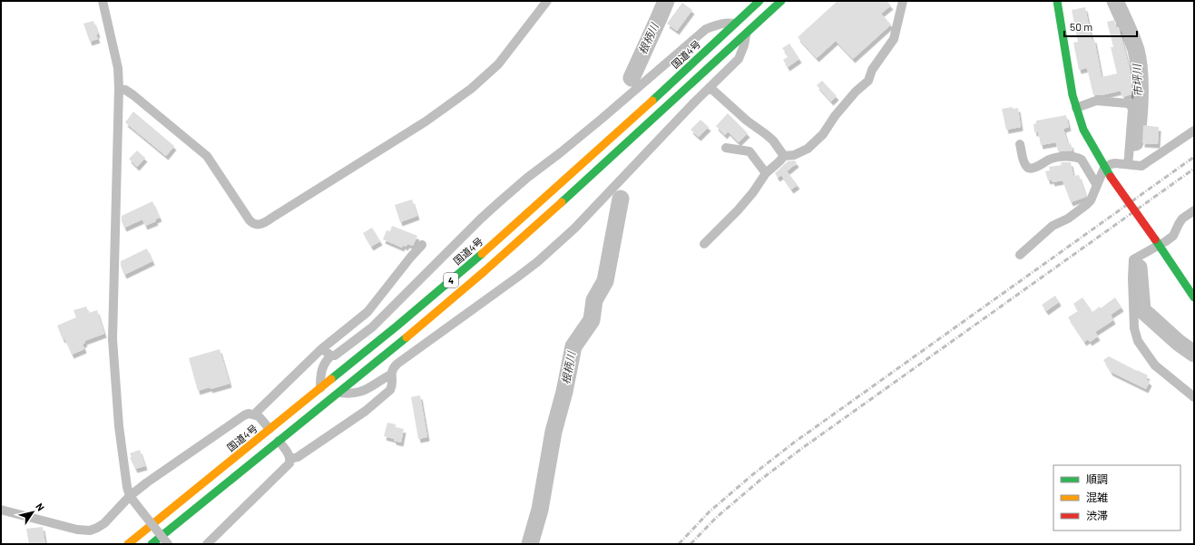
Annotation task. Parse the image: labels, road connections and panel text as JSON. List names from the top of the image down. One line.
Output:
{"streets":{"main road":["国道4号","4"]},"water":["根柄川","市坪川"],"legend":["順調","混雑","渋滞"],"scale_bar":"50 m","north":"top right"}
